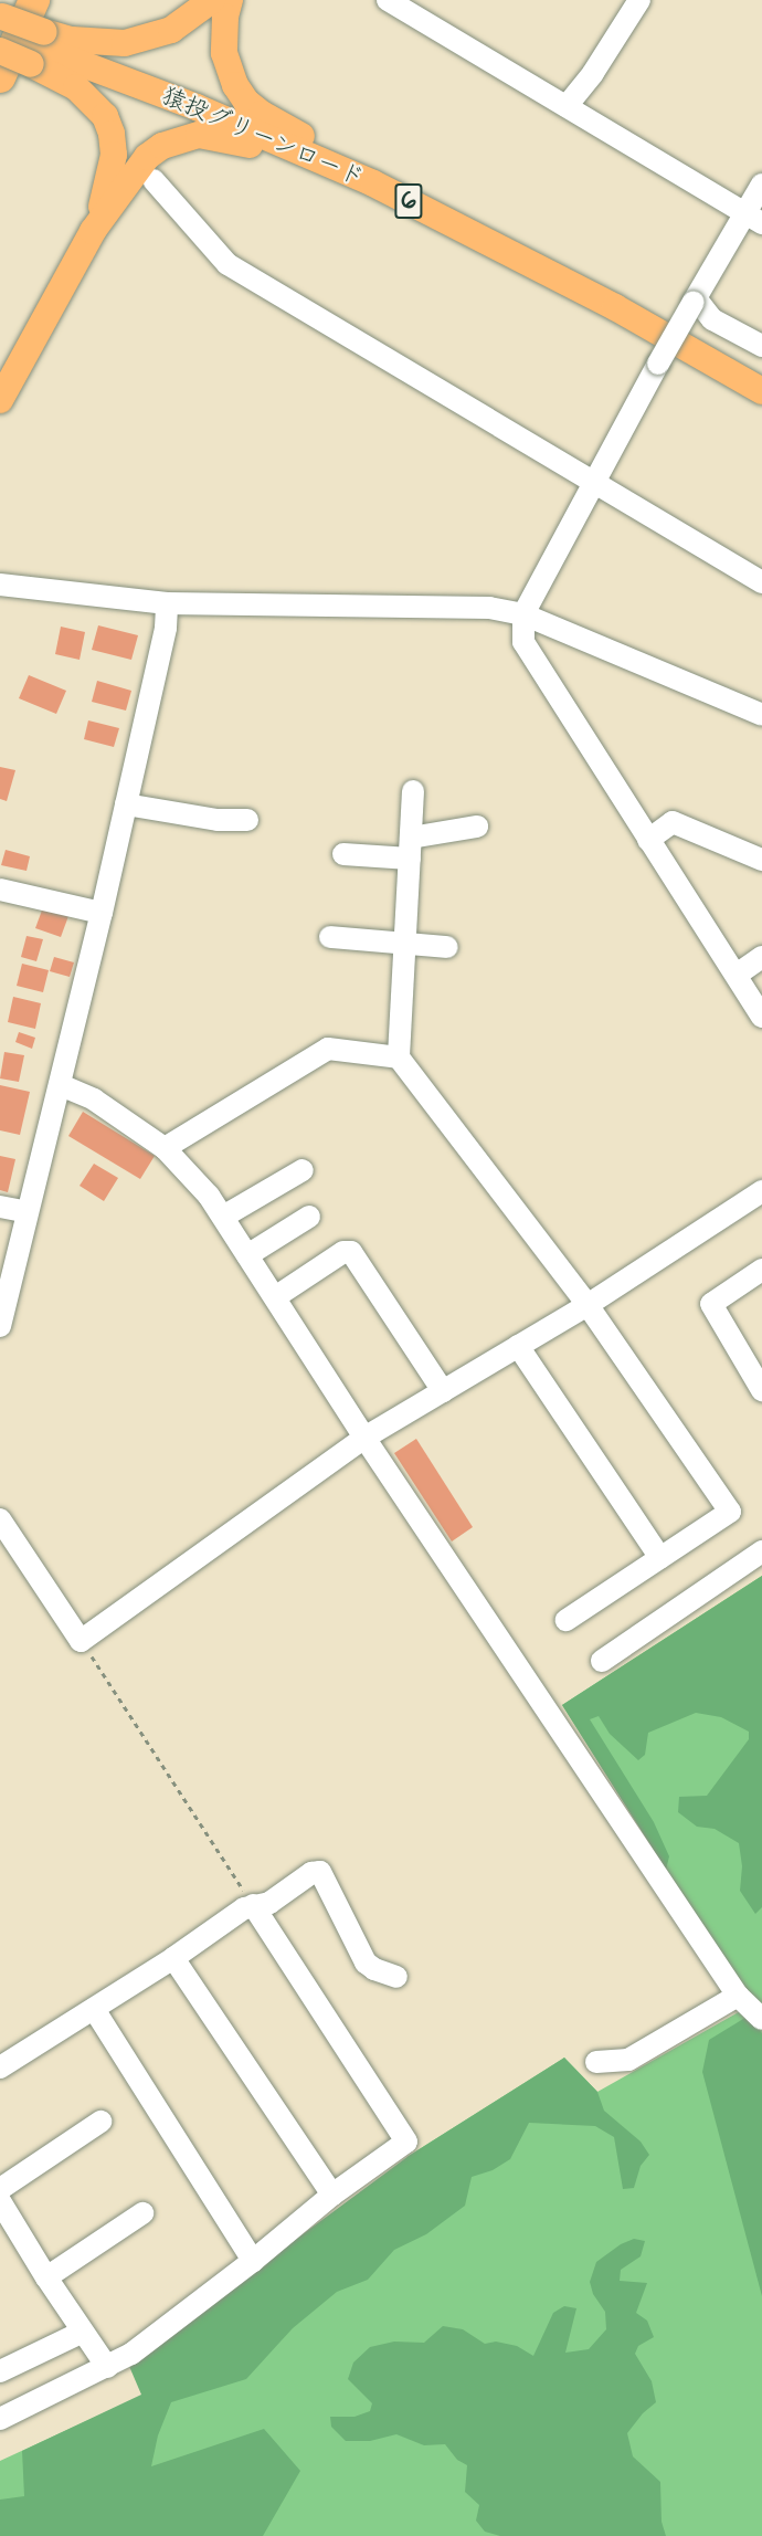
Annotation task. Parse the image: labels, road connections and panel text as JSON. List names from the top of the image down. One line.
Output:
{"streets":{"main road":["猿投グリーンロード","6"]}}
